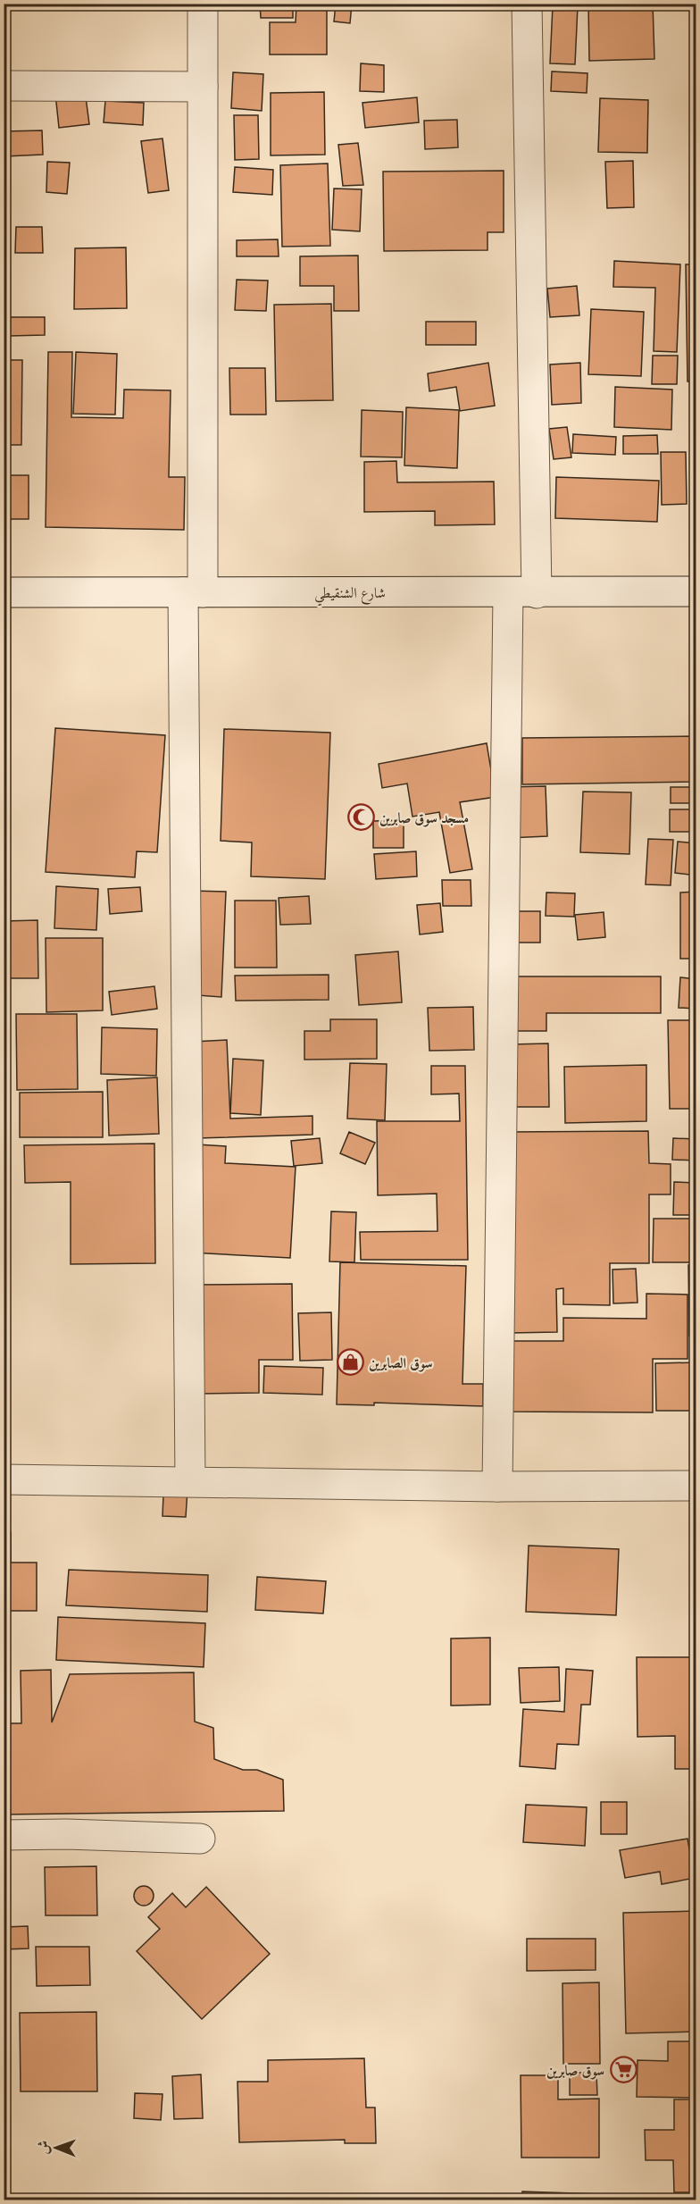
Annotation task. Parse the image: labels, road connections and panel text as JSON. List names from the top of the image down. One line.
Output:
{"streets":{"street":["شارع الشنقيطي"]},"places":{"mosque":["مسجد سوق صابرين"],"shop":["سوق الصابرين"],"supermarket":["سوق صابرين"]},"north":"left"}
